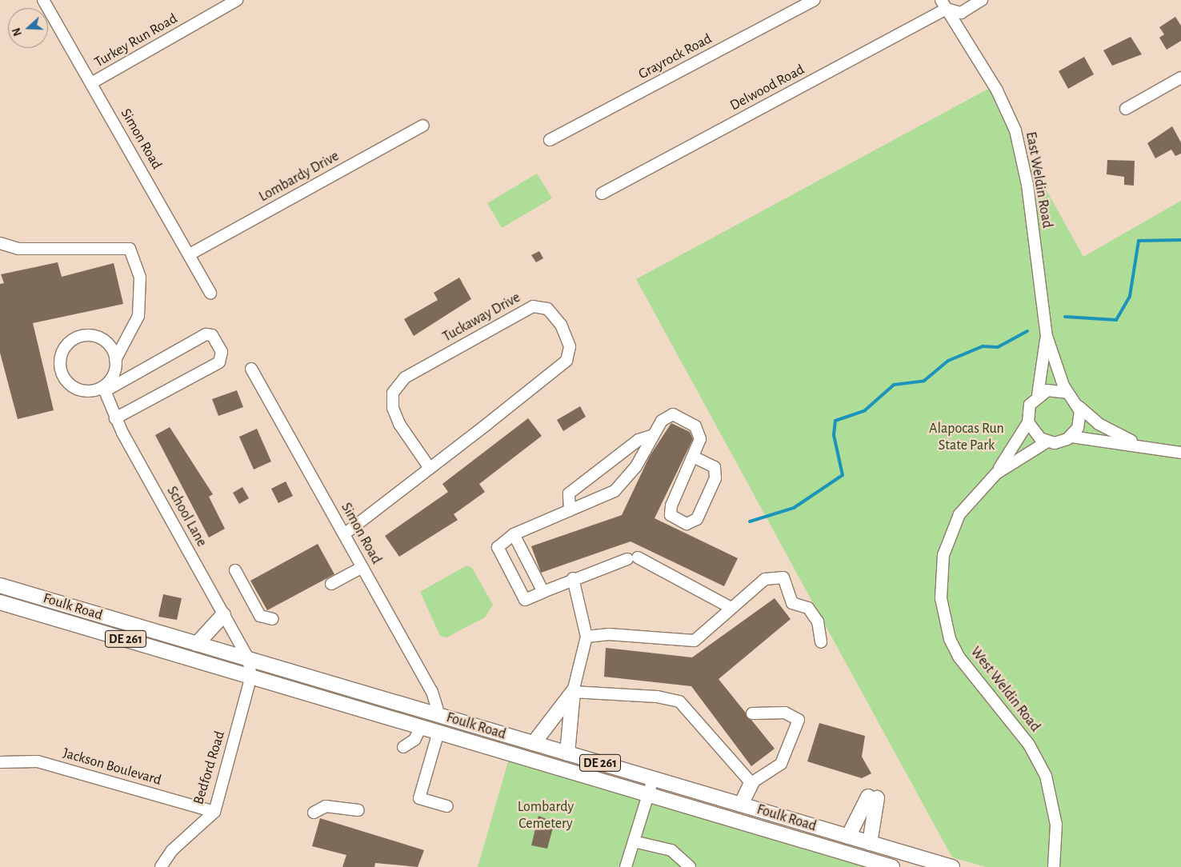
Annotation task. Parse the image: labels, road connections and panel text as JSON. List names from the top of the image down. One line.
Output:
{"streets":{"main road":["Foulk Road","DE 261"],"street":["Turkey Run Road","Grayrock Road","Delwood Road","Simon Road","Lombardy Drive","East Weldin Road","Tuckaway Drive","School Lane","West Weldin Road","Jackson Boulevard","Bedford Road"]},"crossings":[["Turkey Run Road","Simon Road"],["Delwood Road","East Weldin Road"],["Simon Road","Lombardy Drive"],["Simon Road","Tuckaway Drive"],["Simon Road","Foulk Road"],["East Weldin Road","West Weldin Road"],["School Lane","Foulk Road"],["School Lane","Bedford Road"],["Foulk Road","Bedford Road"],["Jackson Boulevard","Bedford Road"]],"parks":["Alapocas Run State Park","Lombardy Cemetery"],"north":"left"}
